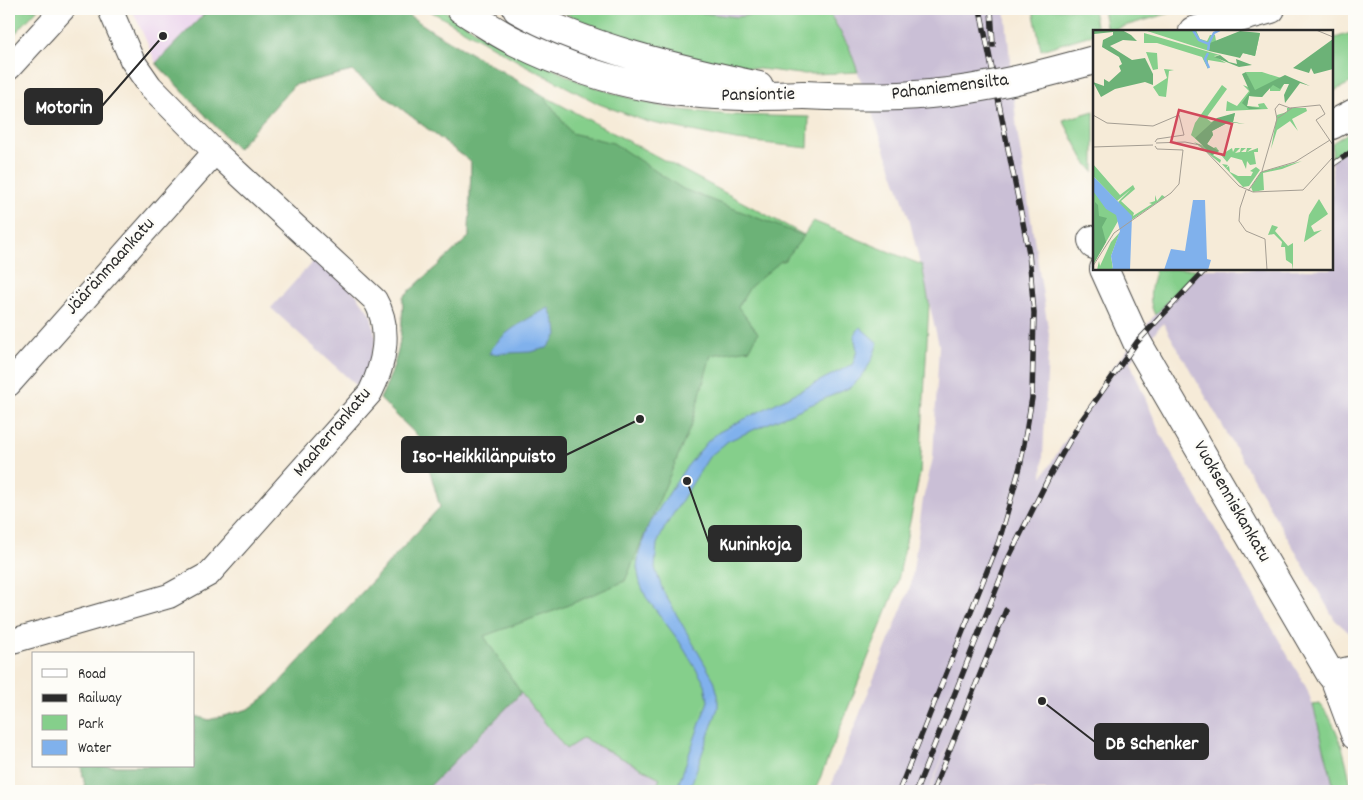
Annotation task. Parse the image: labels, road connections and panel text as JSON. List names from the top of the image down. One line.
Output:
{"streets":{"main road":["Pahaniemensilta","Pansiontie","Vuoksenniskankatu"],"street":["Jääränmaankatu","Maaherrankatu"]},"crossings":[["Pahaniemensilta","Pansiontie"],["Jääränmaankatu","Maaherrankatu"]],"places":["Motorin","Iso-Heikkilänpuisto","Kuninkoja","DB Schenker"],"legend":["Road","Railway","Park","Water"]}
